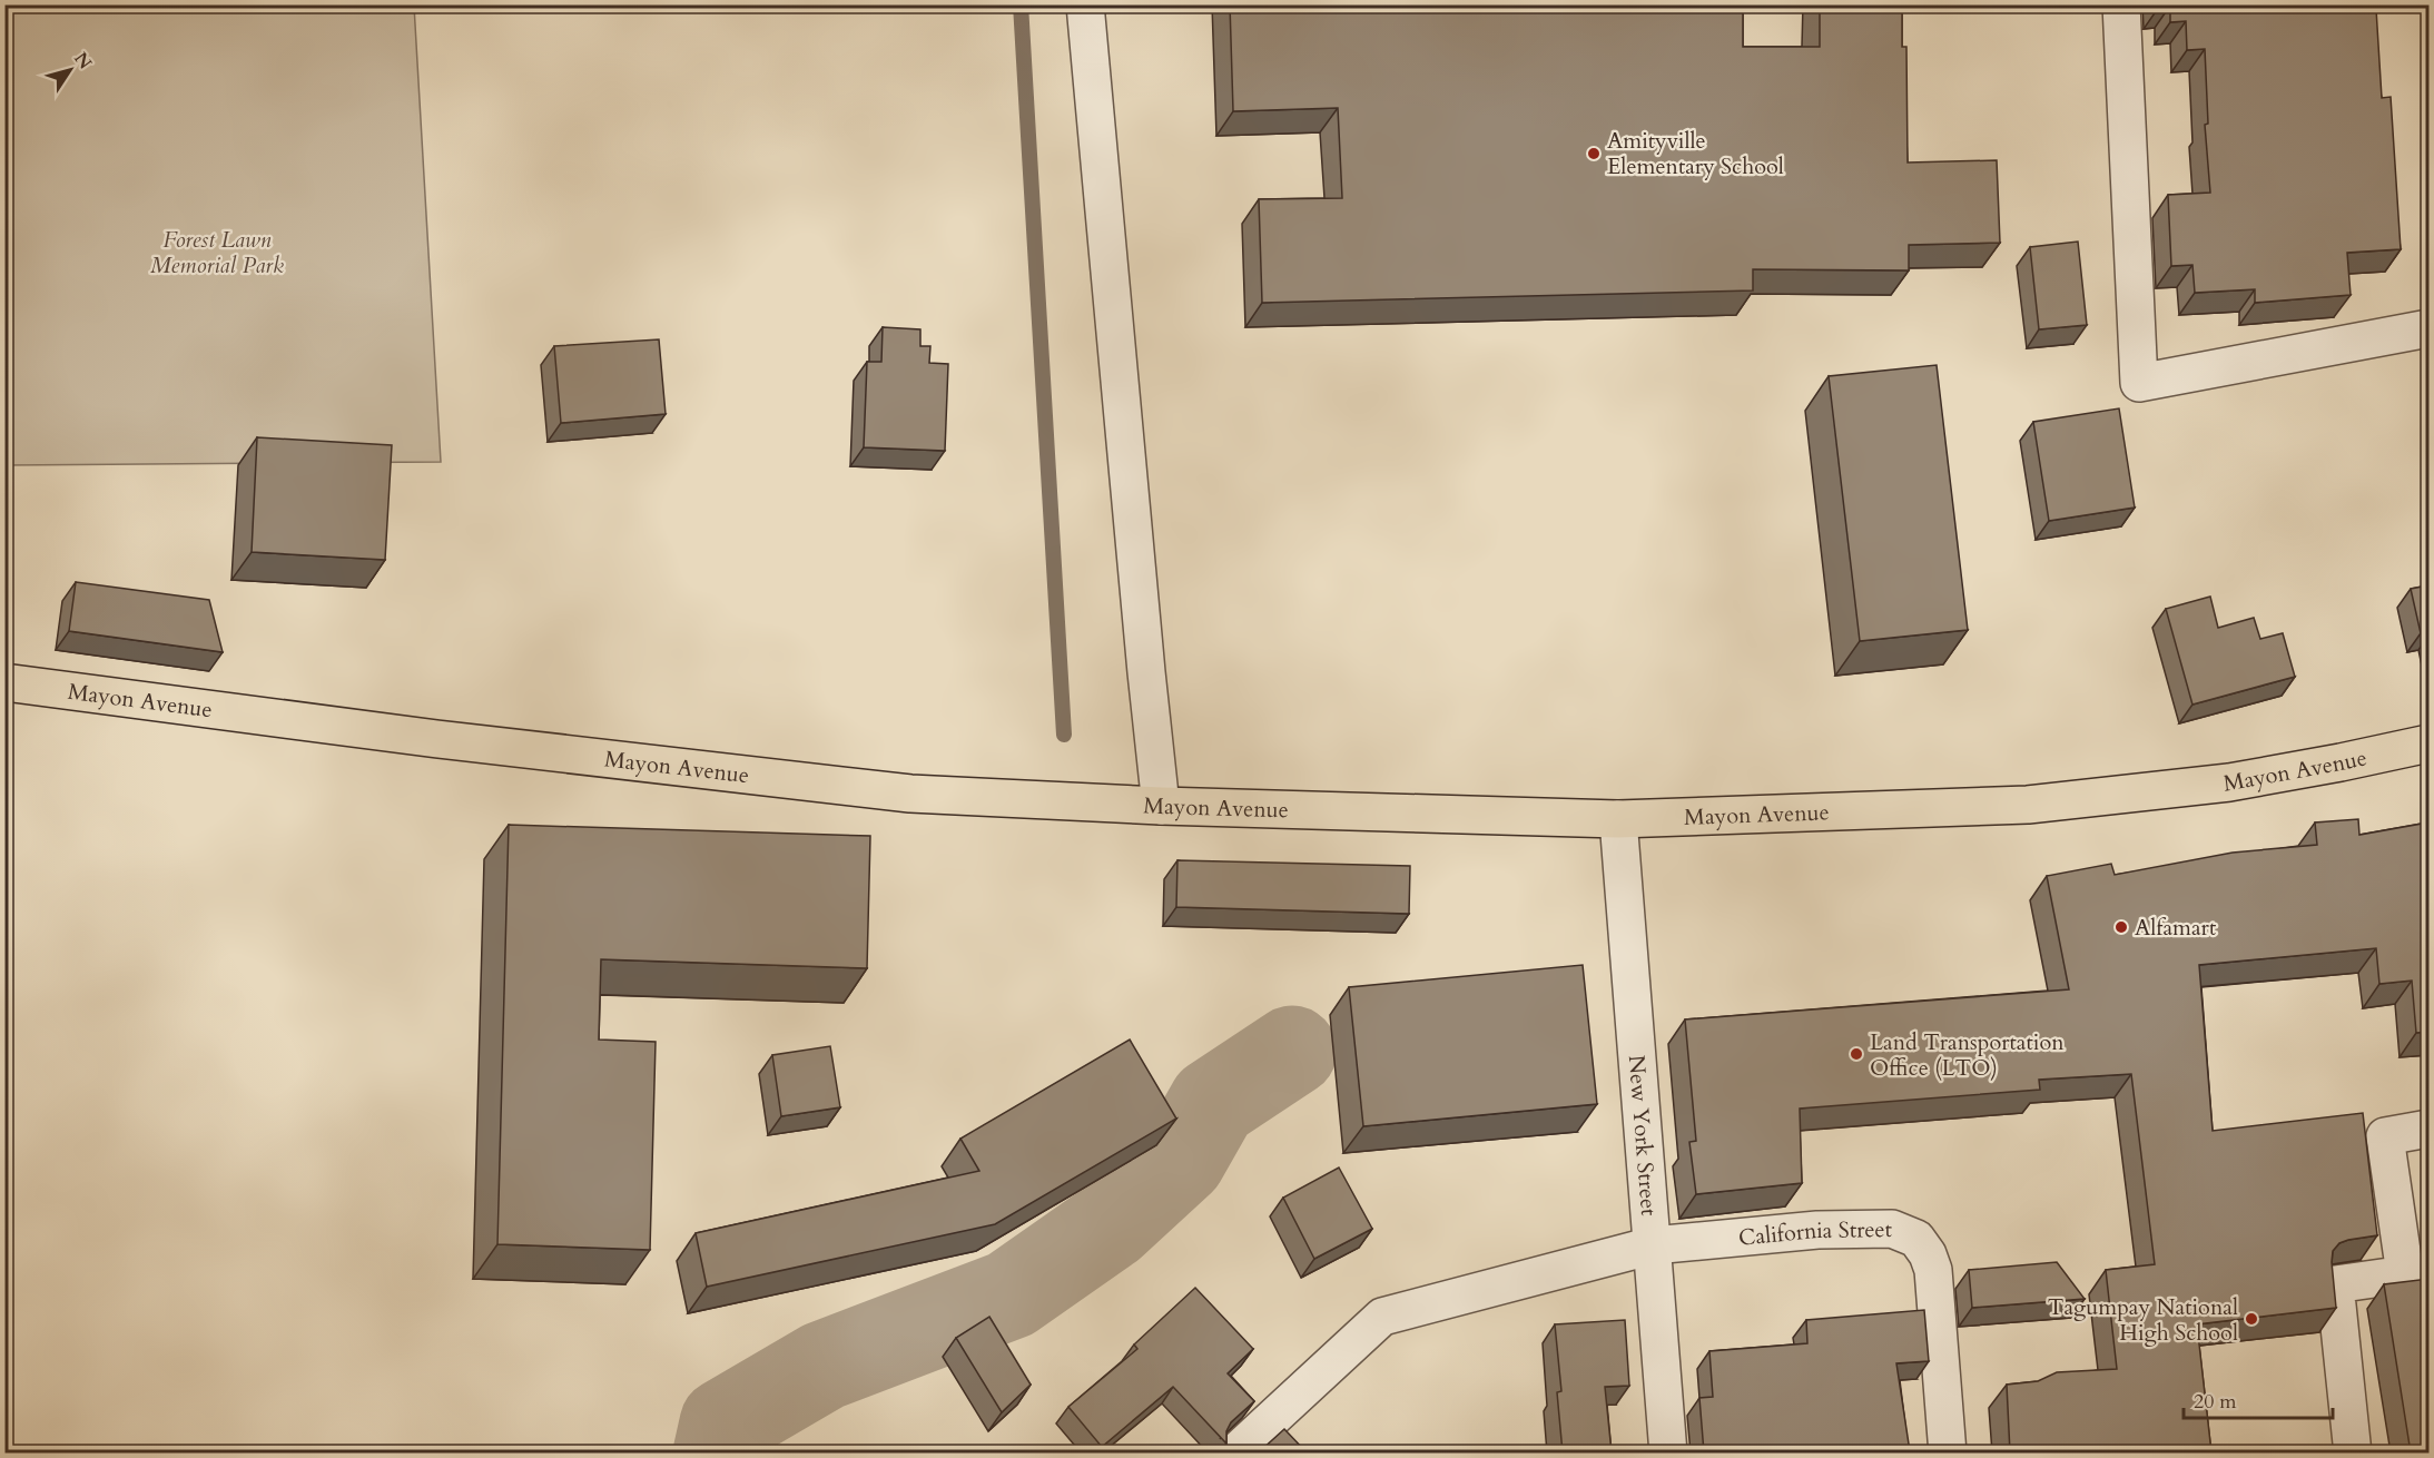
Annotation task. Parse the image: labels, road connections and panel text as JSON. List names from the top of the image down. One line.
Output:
{"streets":{"main road":["Mayon Avenue"],"street":["New York Street","California Street"]},"crossings":[["Mayon Avenue","New York Street"],["New York Street","California Street"]],"parks":["Forest Lawn Memorial Park"],"places":["Amityville Elementary School","Alfamart","Land Transportation Office (LTO)","Tagumpay National High School"],"scale_bar":"20 m","north":"top right"}
